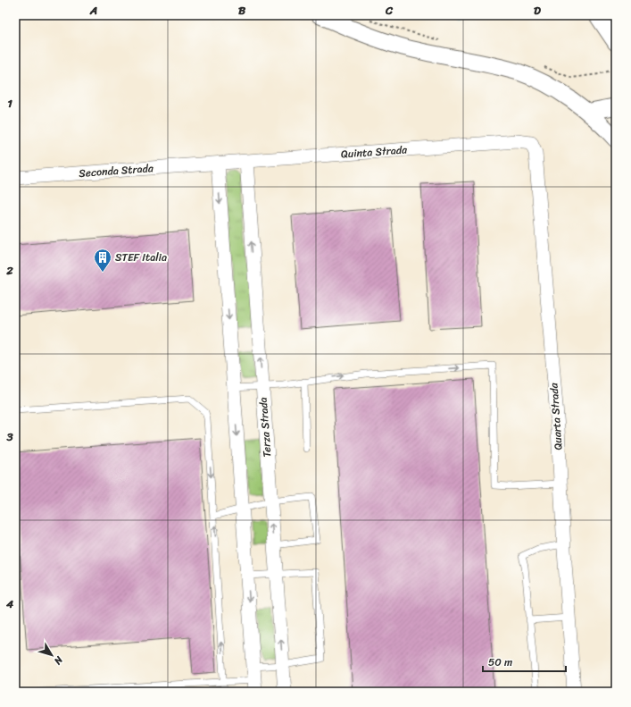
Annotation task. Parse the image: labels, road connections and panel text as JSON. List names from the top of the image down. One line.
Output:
{"streets":{"street":["Quinta Strada","Seconda Strada","Quarta Strada","Terza Strada"]},"crossings":[["Quinta Strada","Seconda Strada"],["Quinta Strada","Quarta Strada"],["Quinta Strada","Terza Strada"]],"places":{"building":["STEF Italia"]},"scale_bar":"50 m","north":"bottom right","grid":{"columns":["A","B","C","D"],"rows":["1","2","3","4"]}}
